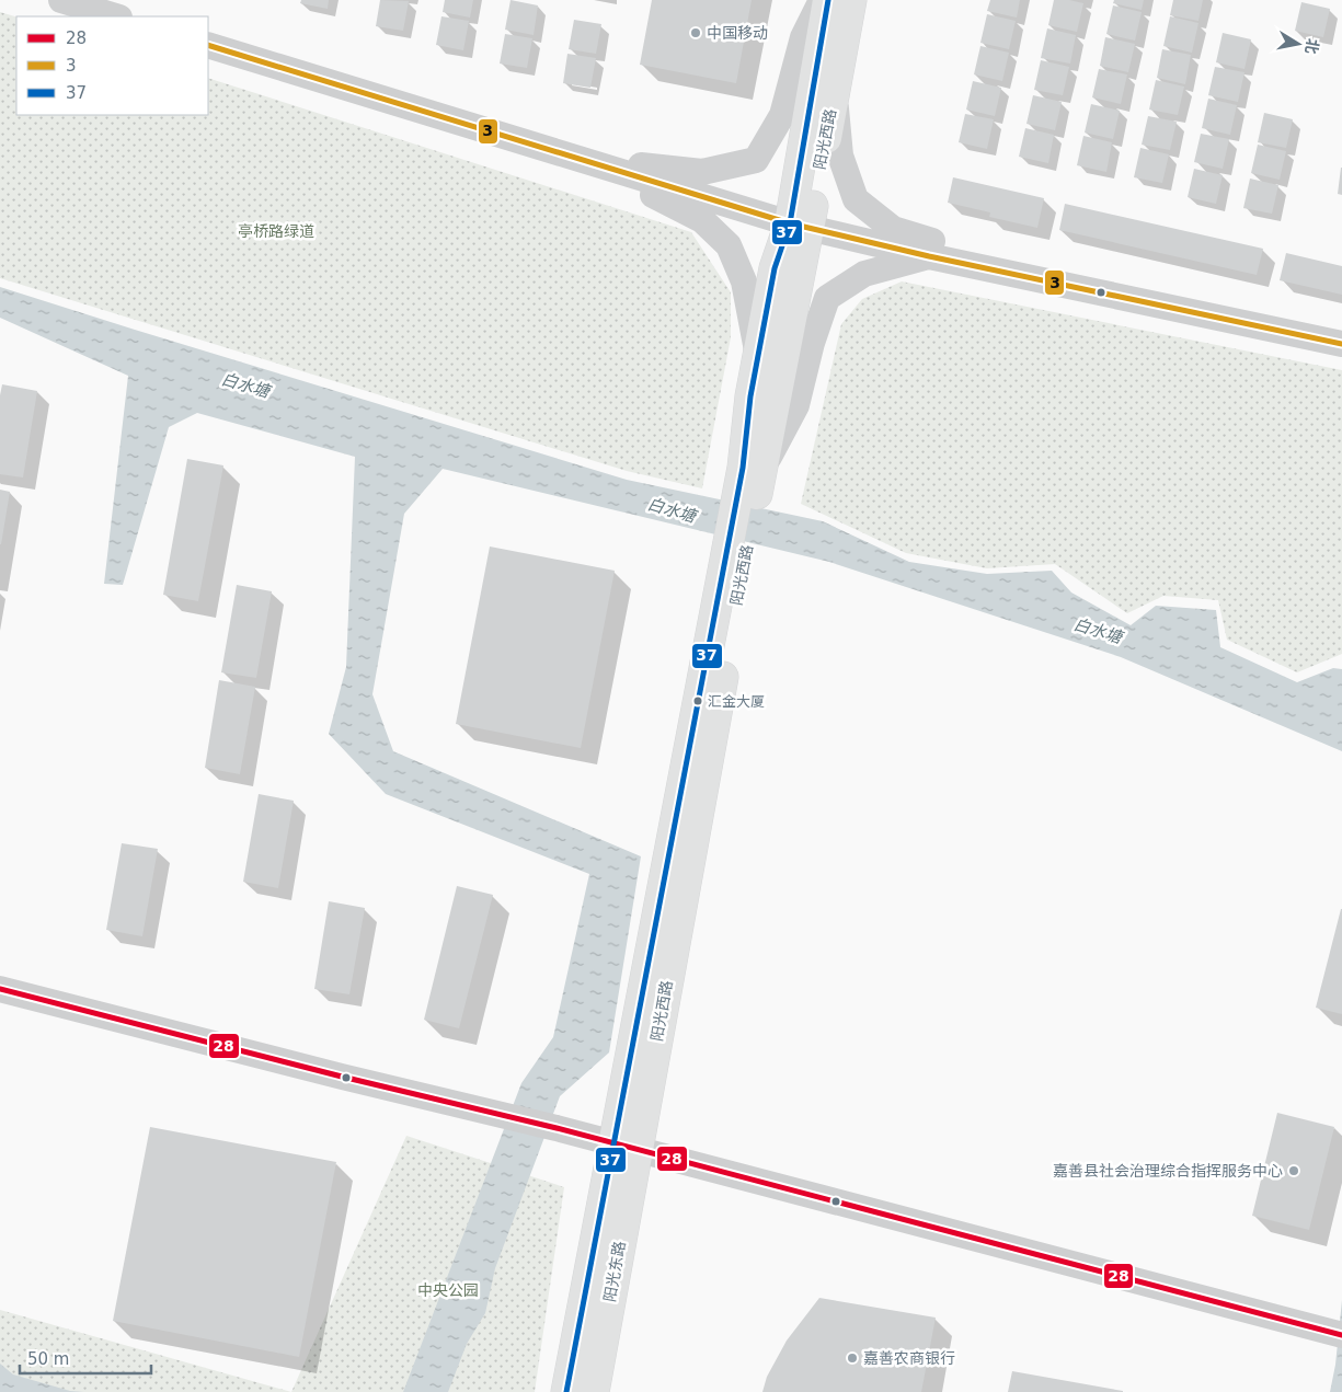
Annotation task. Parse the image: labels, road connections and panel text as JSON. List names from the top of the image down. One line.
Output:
{"streets":{"main road":["阳光西路","阳光东路"]},"crossings":[["阳光西路","阳光东路"]],"water":["白水塘"],"parks":["亭桥路绿道","中央公园"],"places":["中国移动","汇金大厦","嘉善县社会治理综合指挥服务中心","嘉善农商银行"],"lines":["transit line 37","transit line 3","transit line 28"],"legend":["28","3","37"],"scale_bar":"50 m","north":"right"}
